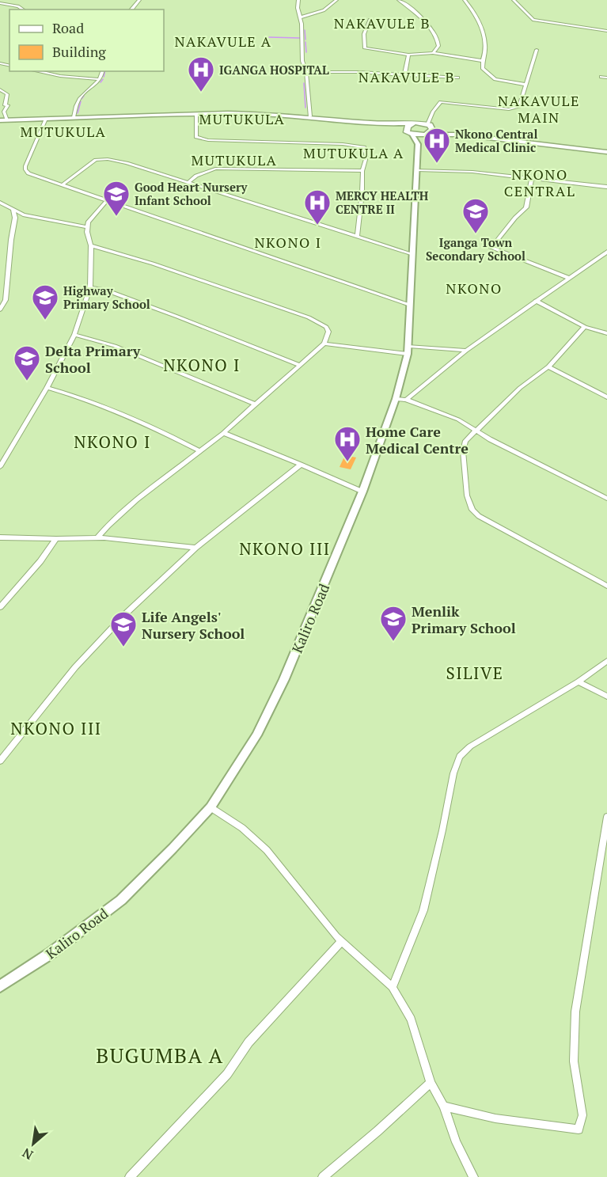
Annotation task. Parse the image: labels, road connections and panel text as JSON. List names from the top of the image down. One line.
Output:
{"streets":{"main road":["Kaliro Road"]},"districts":["NAKAVULE B","NAKAVULE A","NAKAVULE B","NAKAVULE MAIN","MUTUKULA","MUTUKULA","MUTUKULA A","MUTUKULA","NKONO CENTRAL","NKONO I","NKONO","NKONO I","NKONO I","NKONO III","SILIVE","NKONO III","BUGUMBA A"],"places":{"hospital":["IGANGA HOSPITAL","Nkono Central Medical Clinic","MERCY HEALTH CENTRE II","Home Care Medical Centre"],"school or university":["Good Heart Nursery Infant School","Iganga Town Secondary School","Highway Primary School","Delta Primary School","Menlik Primary School","Life Angels' Nursery School"]},"legend":["Road","Building"],"north":"bottom left"}
